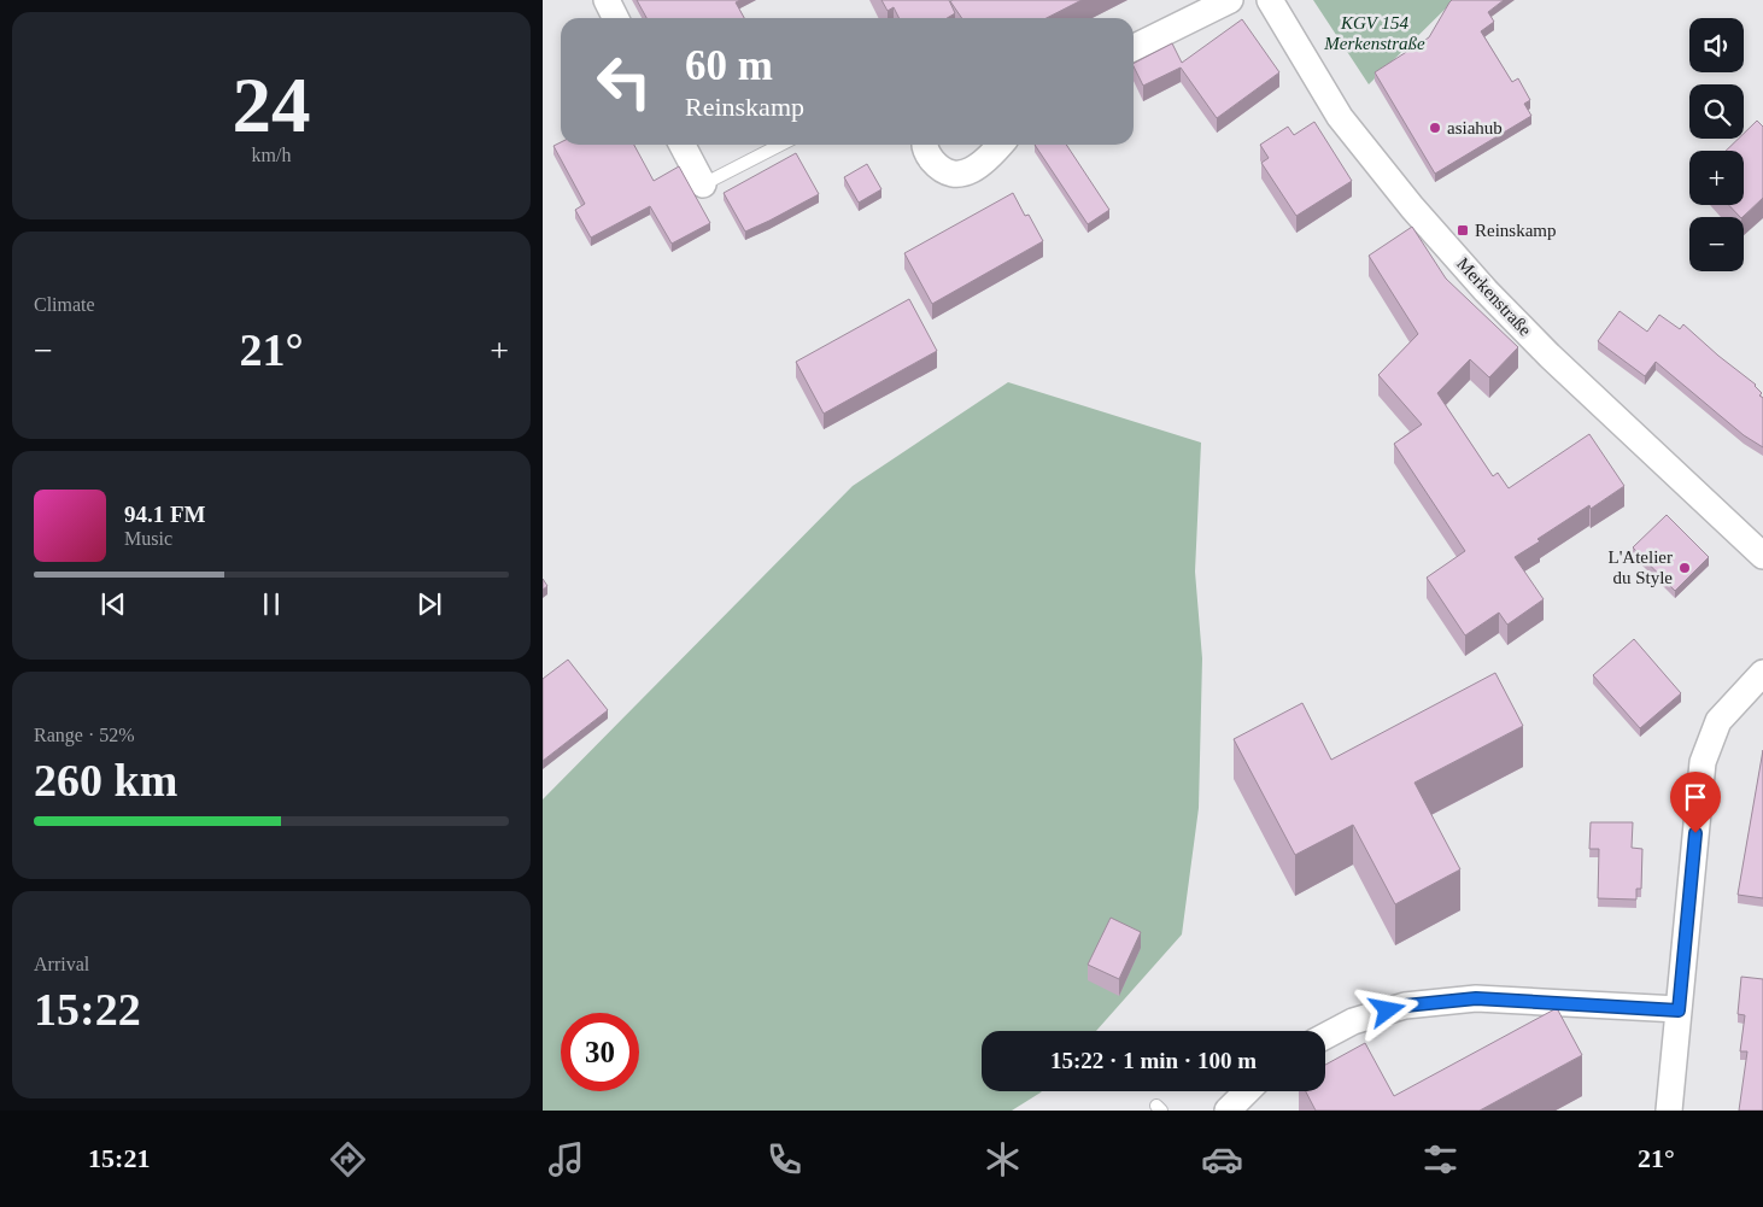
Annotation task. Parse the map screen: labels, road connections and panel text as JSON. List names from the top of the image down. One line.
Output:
{"streets":{"street":["Merkenstraße"]},"parks":["KGV 154 Merkenstraße"],"places":{"other":["asiahub","L'Atelier du Style"],"transit":["Reinskamp"]},"page":{"tile":[["24","km/h"],"Climate",["Range · 52%","260 km"],["Arrival","15:22"]],"map_buttons":["+","−"],"turn":["60 m","Reinskamp"],"heat":["−","21°","+"],"song":["94.1 FM","Music"],"limit":"30","trip":"15:22 · 1 min · 100 m","tabs":["15:21","21°"]}}
